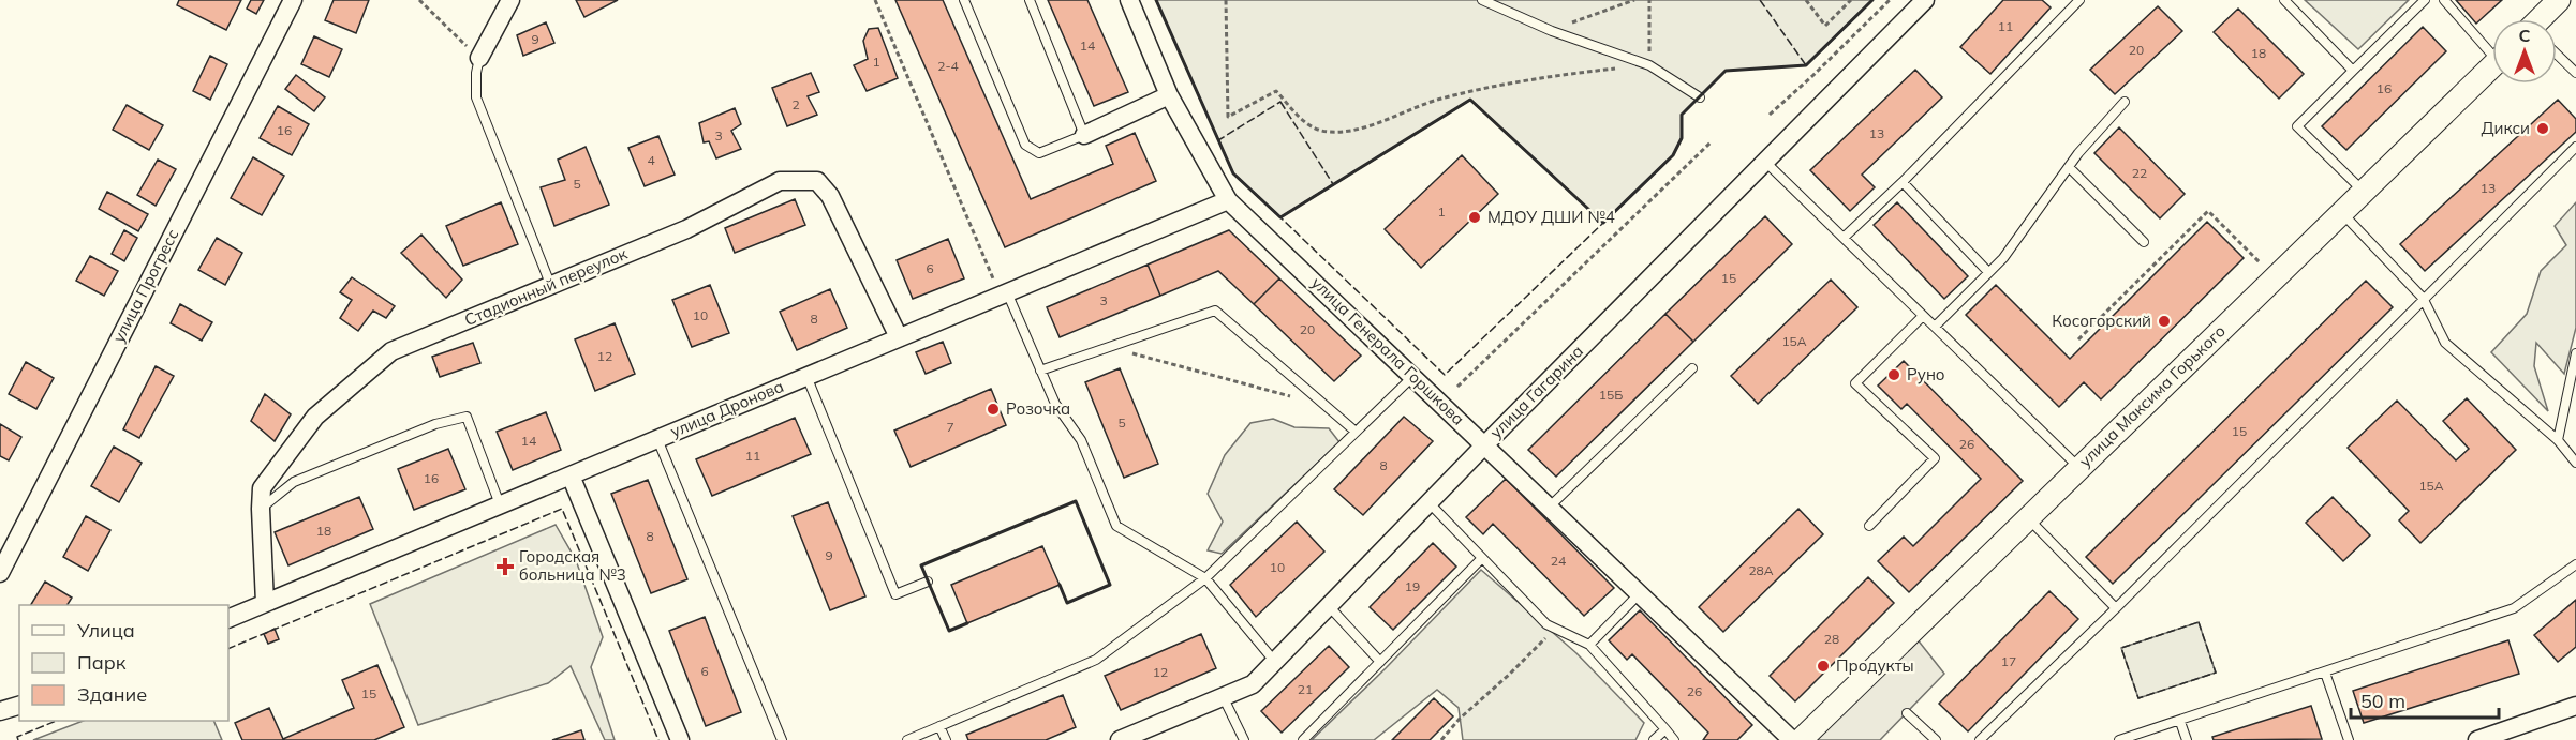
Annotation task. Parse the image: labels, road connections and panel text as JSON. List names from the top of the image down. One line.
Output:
{"streets":{"street":["улица Прогресс","Стадионный переулок","улица Генерала Горшкова","улица Гагарина","улица Максима Горького","улица Дронова"]},"crossings":[["Стадионный переулок","улица Дронова"],["улица Генерала Горшкова","улица Гагарина"],["улица Генерала Горшкова","улица Дронова"]],"places":{"other":["Дикси","МДОУ ДШИ №4","Косогорский","Руно","Розочка","Продукты"],"health":["Городская больница №3"]},"house_numbers":["11","9","14","20","18","1","2-4","16","2","16","13","3","4","22","5","13","1","6","15","3","10","8","20","15А","12","15Б","5","7","15","14","26","11","8","16","15А","18","8","9","24","10","28А","19","28","17","6","12","21","26","15"],"legend":["Улица","Парк","Здание"],"scale_bar":"50 m","north":"top"}
